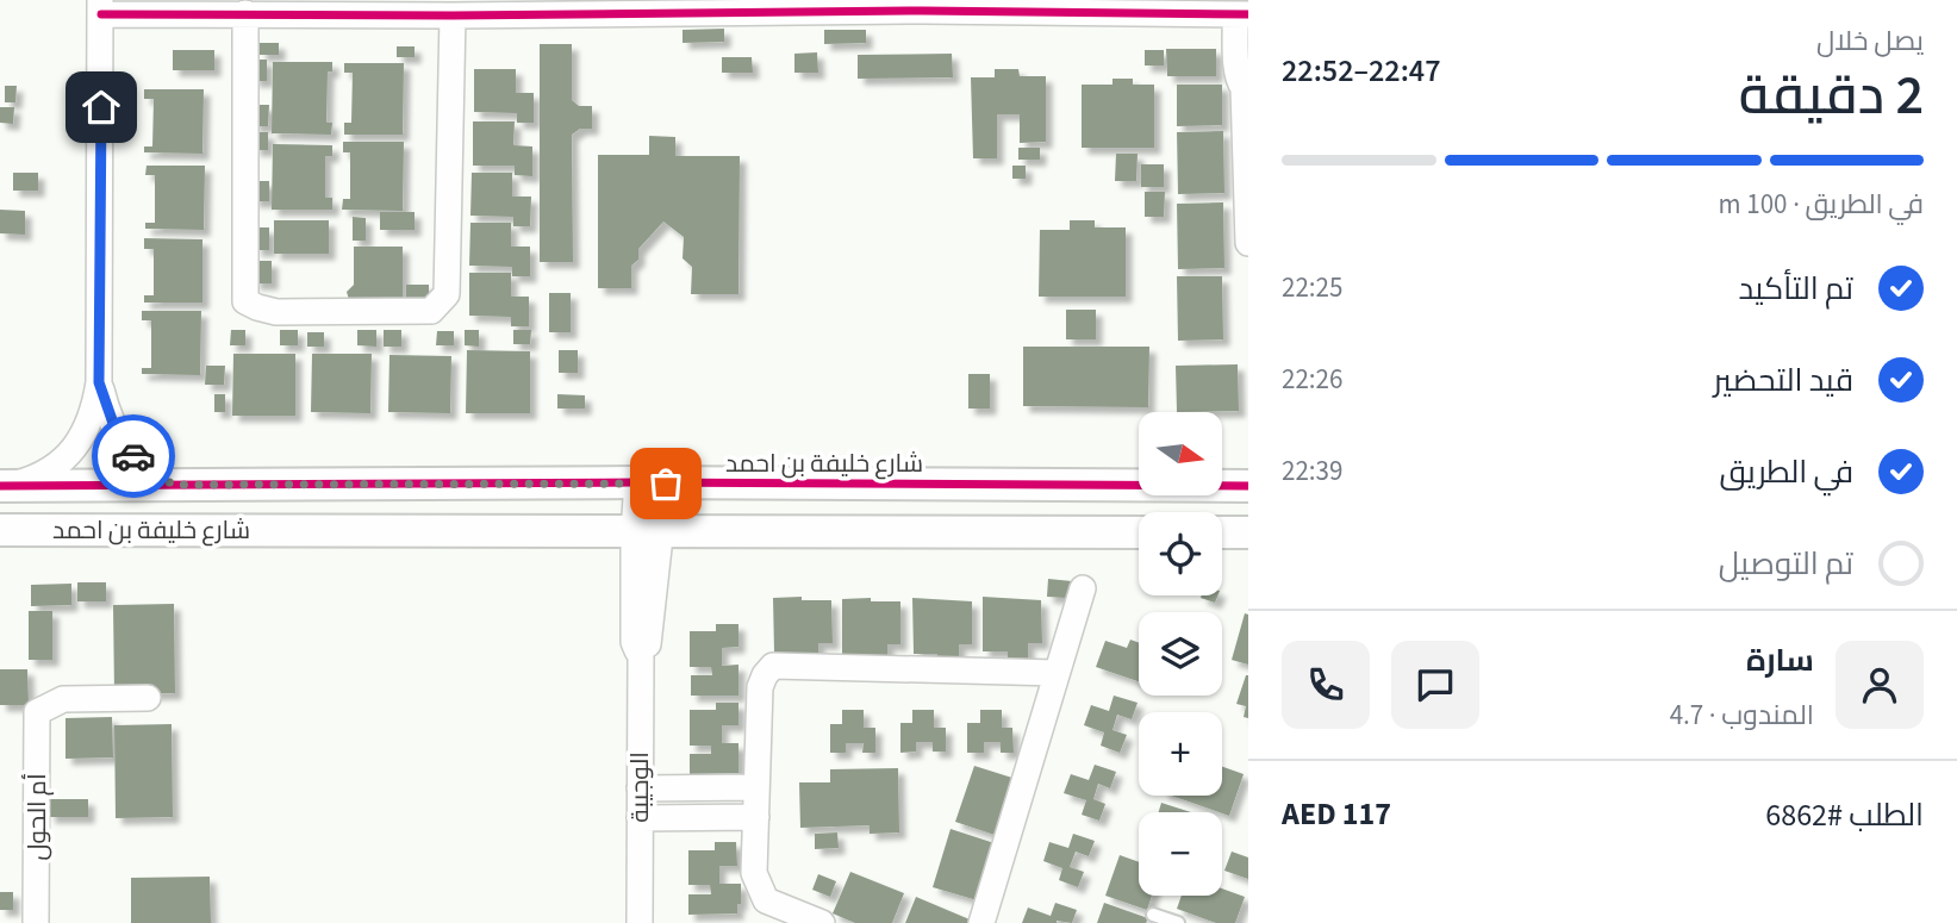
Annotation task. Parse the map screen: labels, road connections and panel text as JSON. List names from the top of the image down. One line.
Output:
{"streets":{"street":["شارع خليفة بن احمد","الوجيبة","أم الحول"]},"crossings":[["شارع خليفة بن احمد","الوجيبة"]],"north":"right","page":{"heading":["2 دقيقة","يصل خلال","22:47–22:52"],"panel":["سارة","المندوب · 4.7","الطلب #6862","AED 117"],"bar":"في الطريق · 100 m","list":[["تم التأكيد","22:25"],["قيد التحضير","22:26"],["في الطريق","22:39"],"تم التوصيل"],"map_buttons":["+","−"]}}
